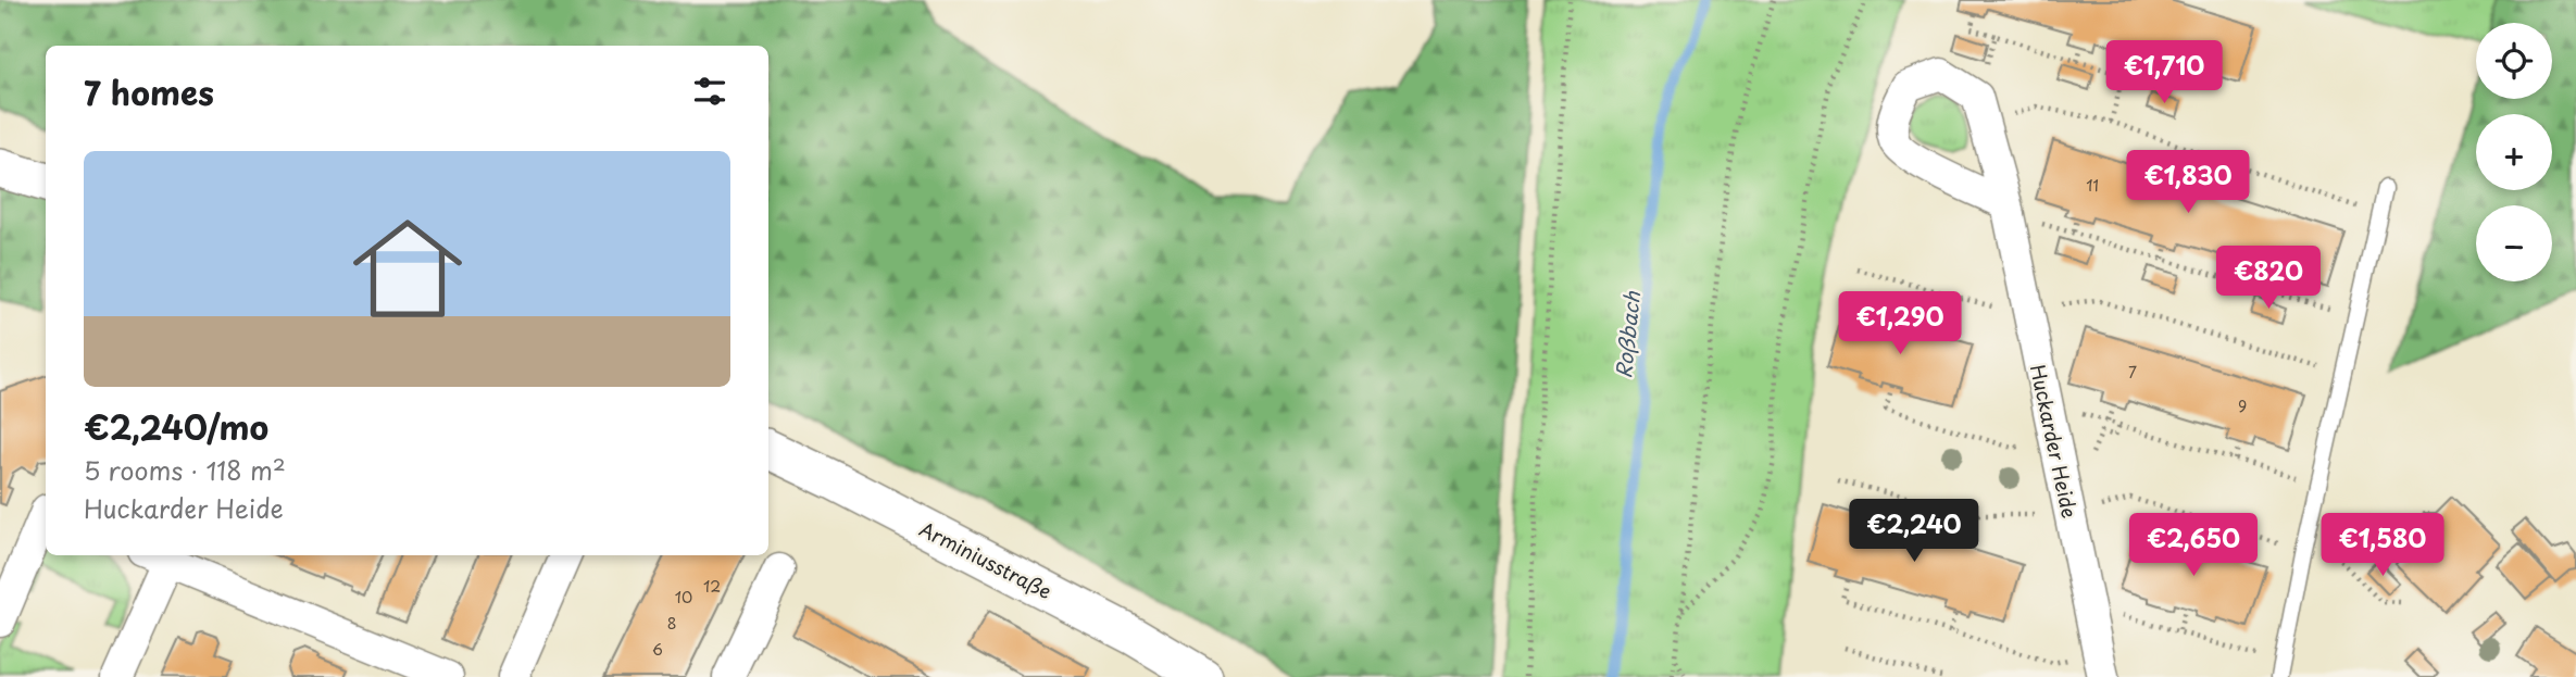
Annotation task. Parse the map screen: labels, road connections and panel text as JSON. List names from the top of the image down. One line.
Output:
{"streets":{"street":["Huckarder Heide","Arminiusstraße"]},"water":["Roßbach"],"house_numbers":["11","7","9","12","10","8","6"],"page":{"map_buttons":["+","−"],"price":["€1,710","€1,830","€820","€1,290","€2,240","€2,650","€1,580"],"heading":"7 homes","list":[{"name":"€2,240/mo","note":"5 rooms · 118 m² · Huckarder Heide"}]}}
